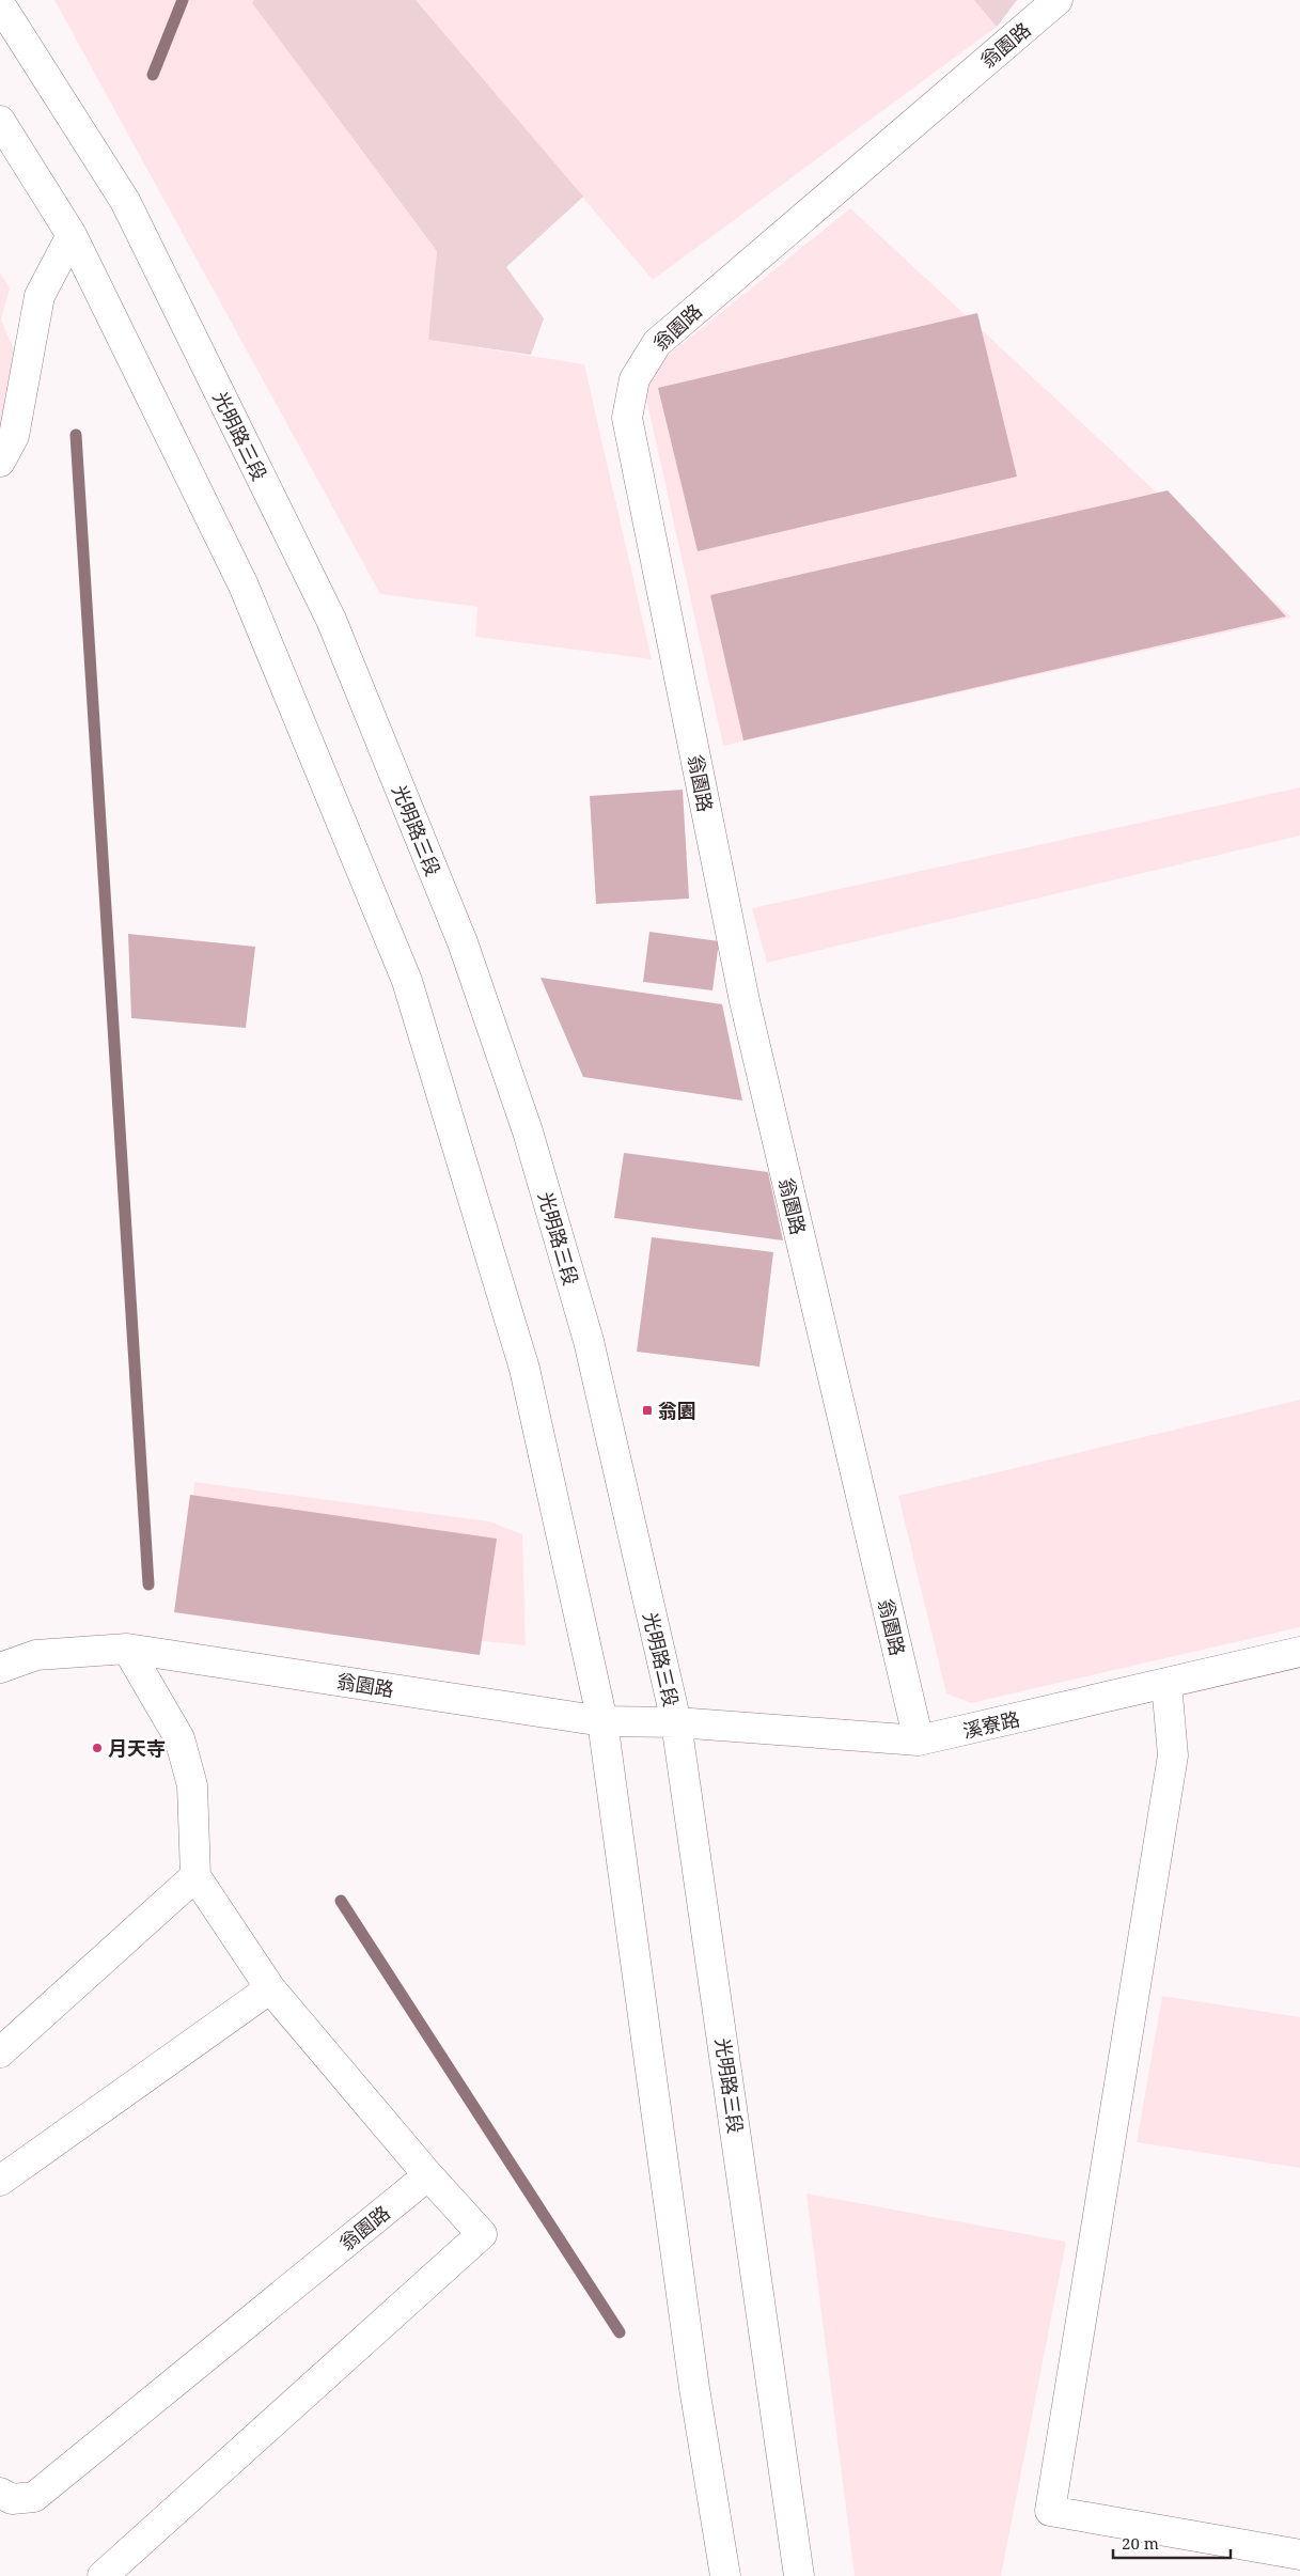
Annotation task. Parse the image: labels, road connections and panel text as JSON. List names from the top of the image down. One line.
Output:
{"streets":{"street":["翁園路","光明路三段","溪寮路"]},"crossings":[["翁園路","光明路三段"],["翁園路","溪寮路"],["光明路三段","溪寮路"]],"places":{"transit":["翁園"],"other":["月天寺"]},"scale_bar":"20 m"}
